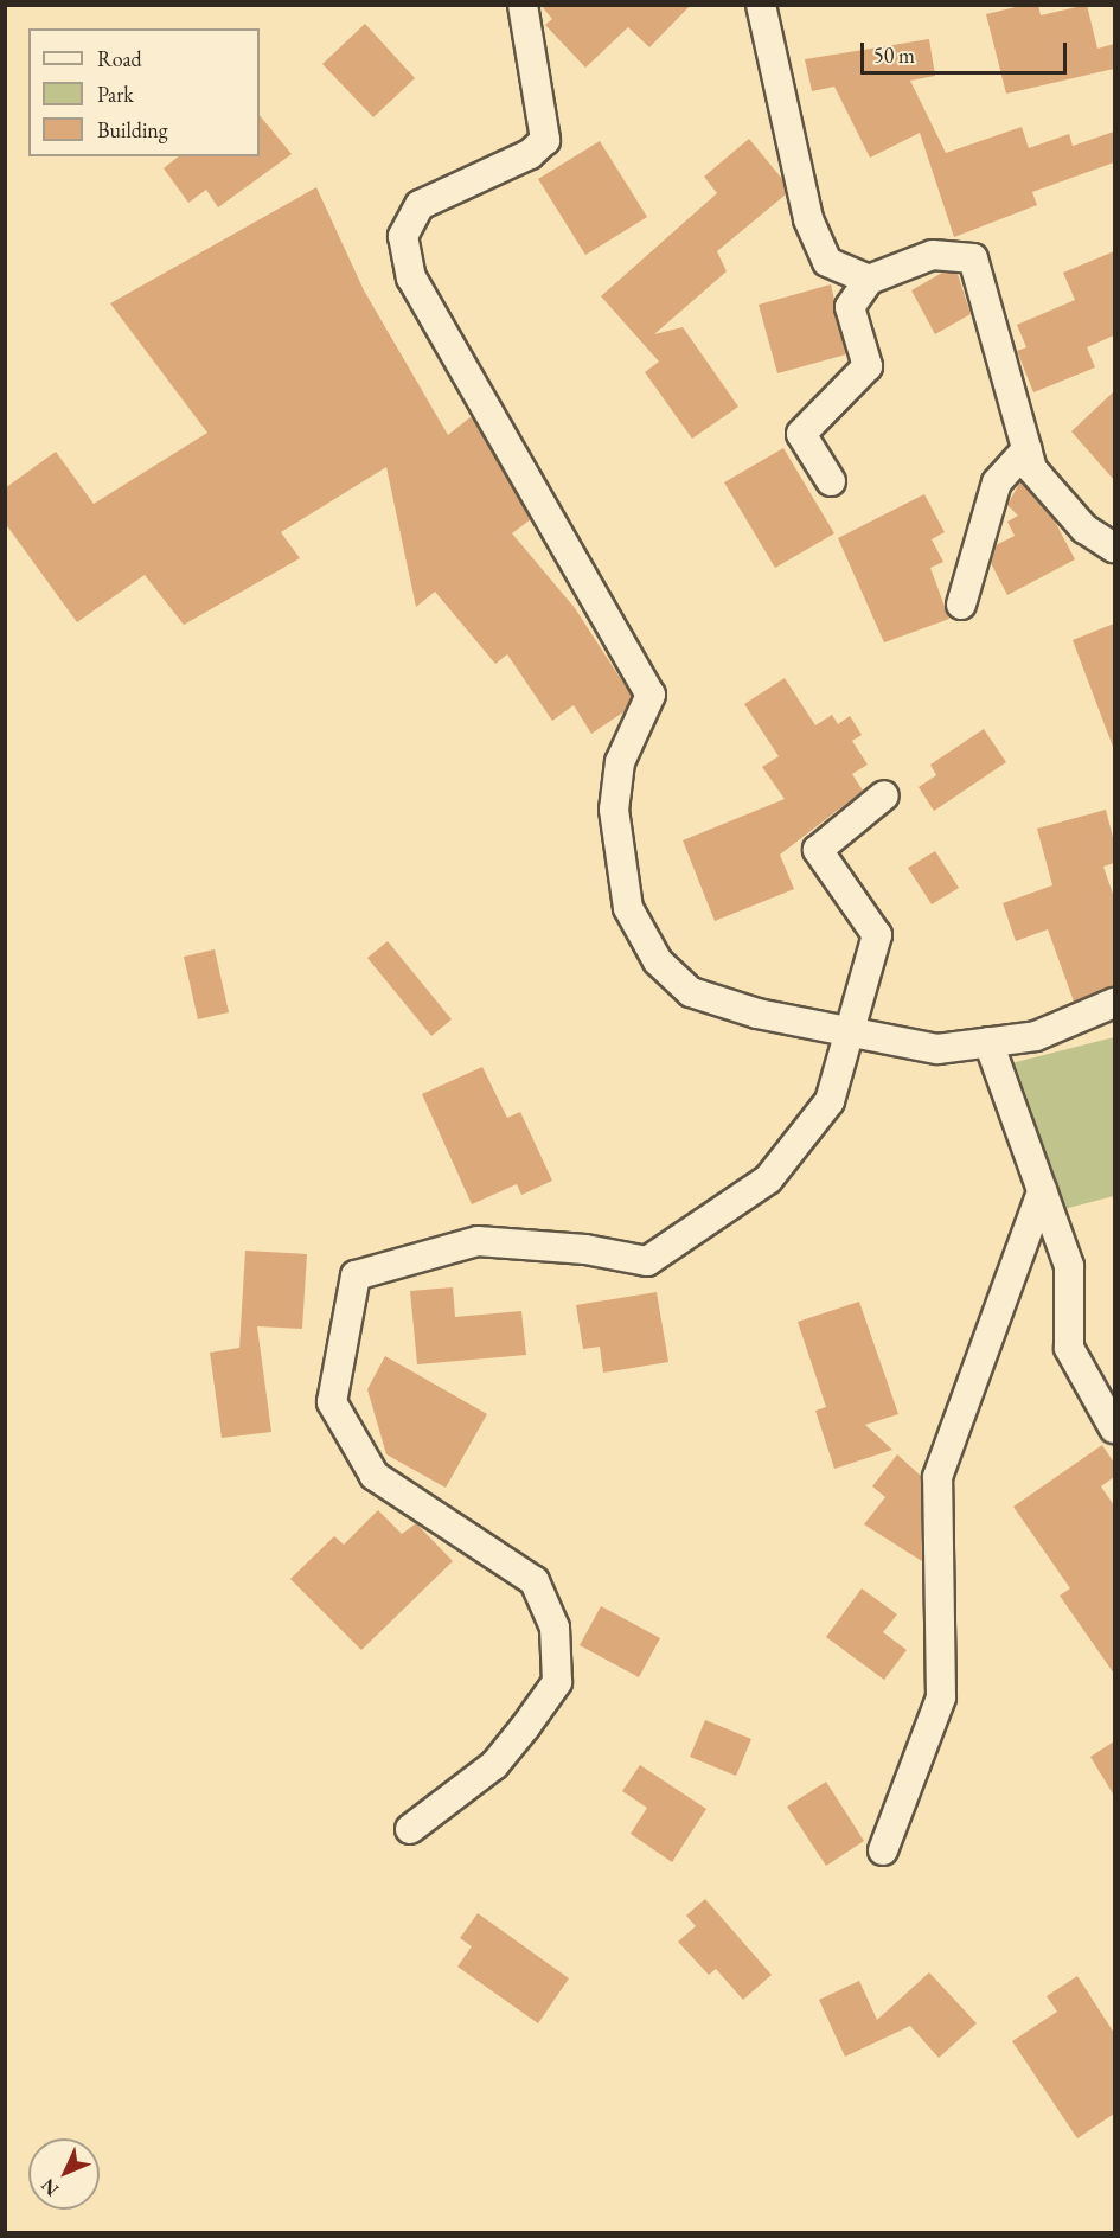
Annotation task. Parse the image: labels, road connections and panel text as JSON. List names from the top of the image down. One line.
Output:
{"legend":["Road","Park","Building"],"scale_bar":"50 m","north":"bottom left"}
